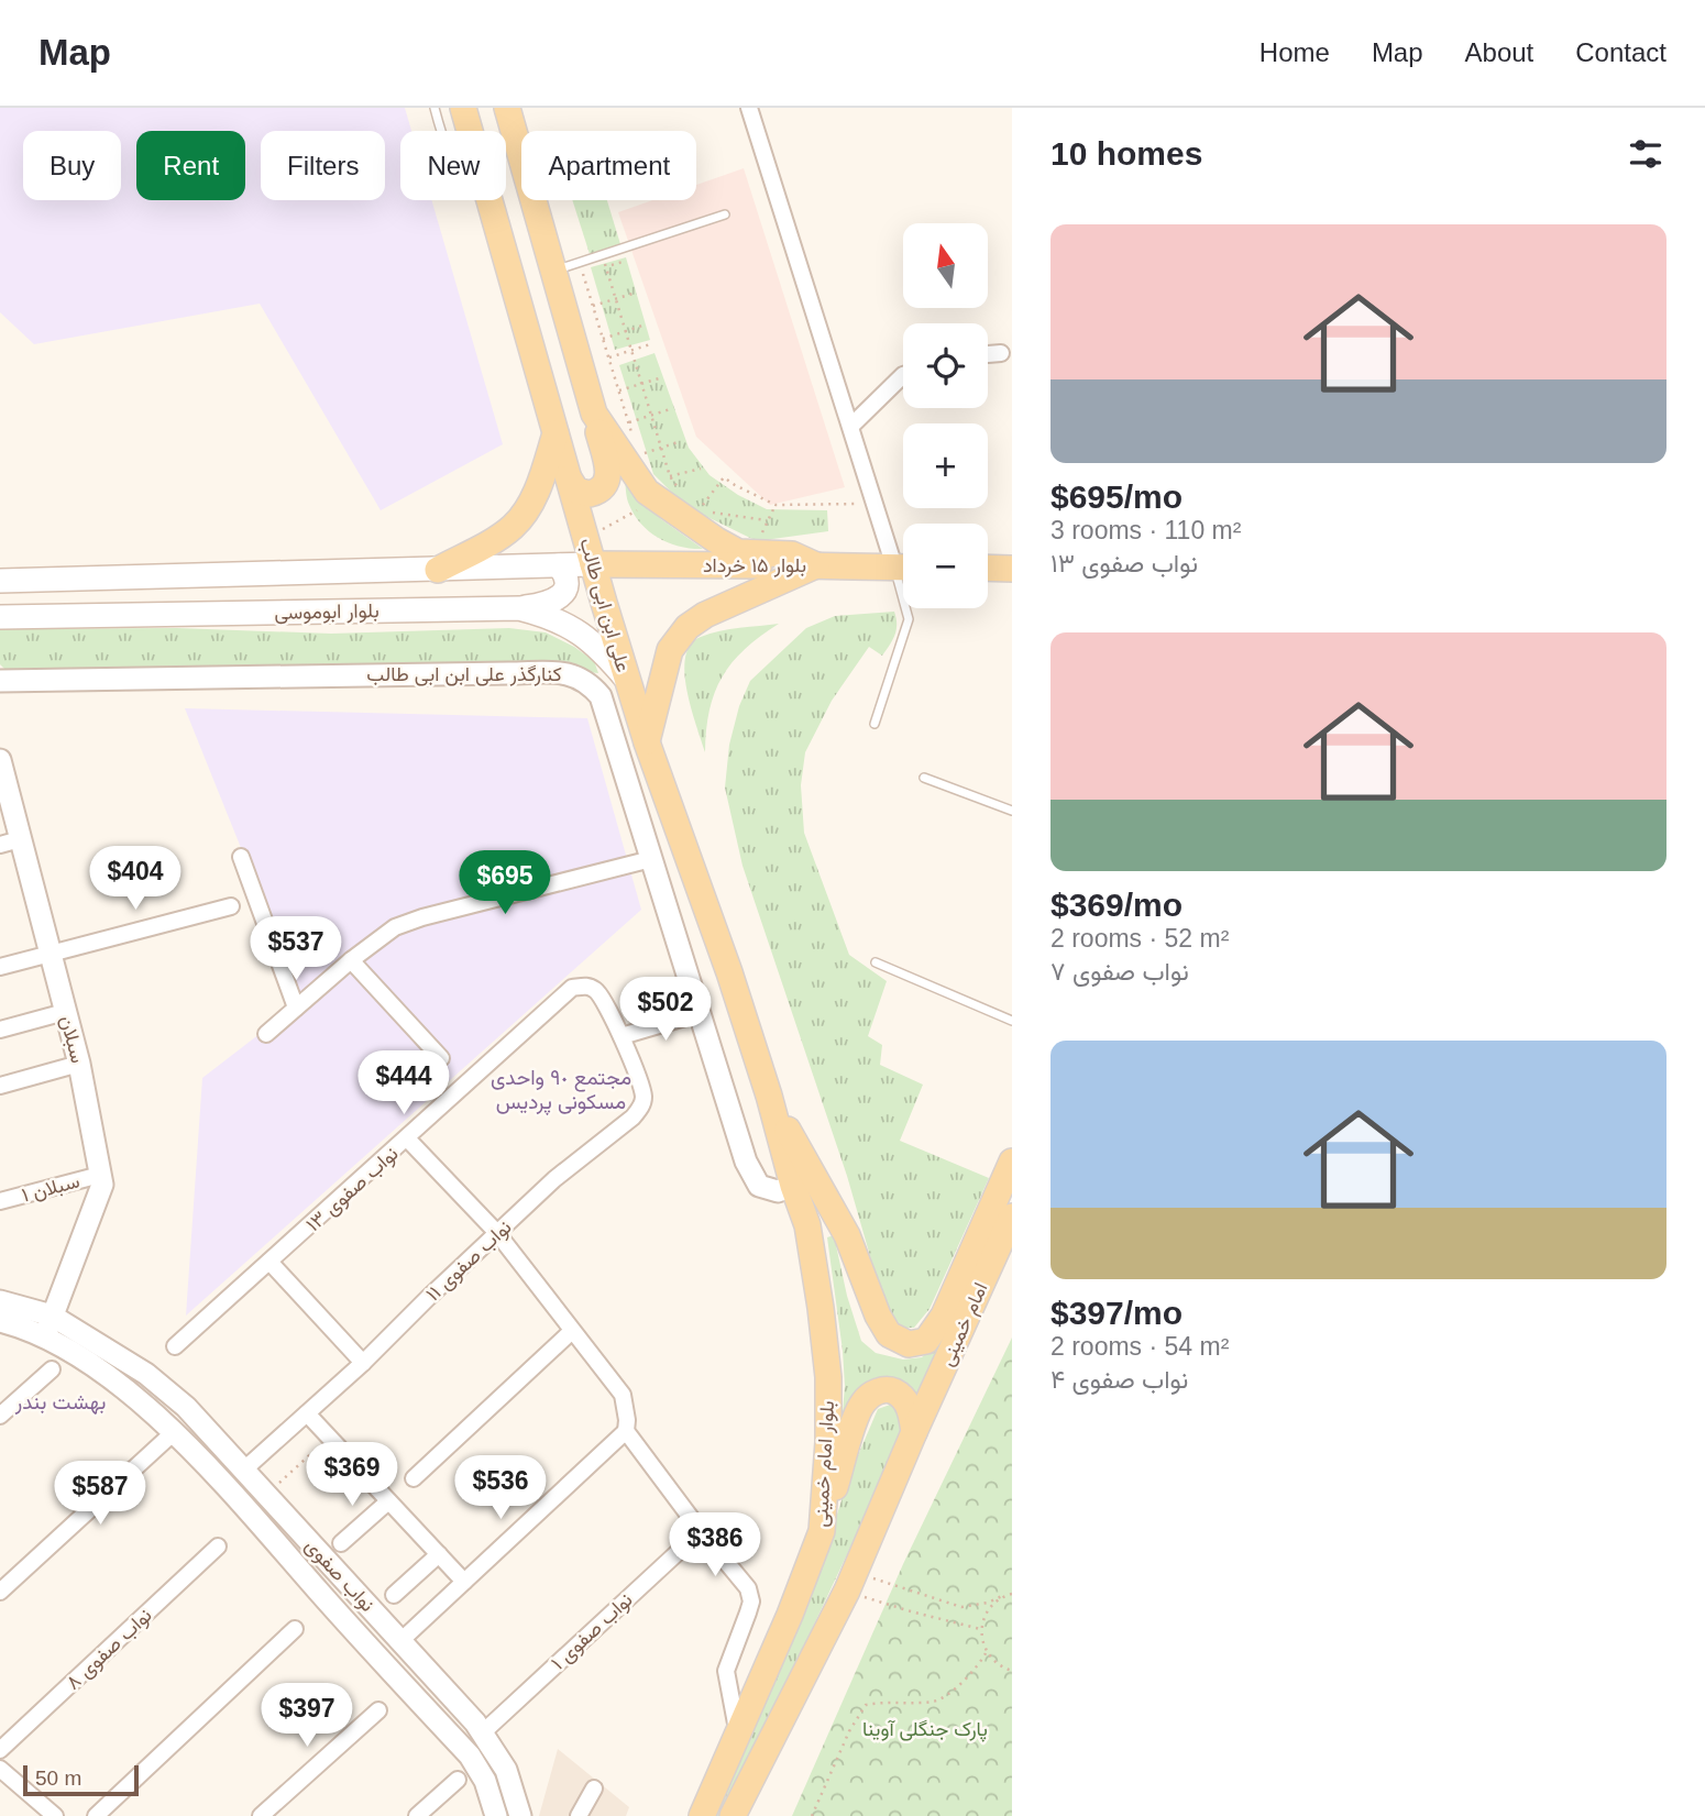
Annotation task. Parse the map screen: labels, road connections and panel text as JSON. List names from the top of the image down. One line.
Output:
{"streets":{"main road":["بلوار ۱۵ خرداد","علی ابن ابی طالب","بلوار ابوموسی","امام خمینی","بلوار امام خمینی"],"street":["کنارگذر علی ابن ابی طالب","سبلان","سبلان ۱","نواب صفوی ۱۳","نواب صفوی ۱۱","نواب صفوی","نواب صفوی ۱","نواب صفوی ۸"]},"crossings":[["بلوار ۱۵ خرداد","علی ابن ابی طالب"],["بلوار ۱۵ خرداد","بلوار ابوموسی"],["علی ابن ابی طالب","بلوار ابوموسی"],["علی ابن ابی طالب","بلوار امام خمینی"],["کنارگذر علی ابن ابی طالب","بلوار امام خمینی"],["سبلان","سبلان ۱"],["سبلان","نواب صفوی"],["نواب صفوی ۱۳","نواب صفوی ۱۱"],["نواب صفوی ۱۱","نواب صفوی"],["نواب صفوی","نواب صفوی ۱"]],"districts":["مجتمع ٩٠ واحدی مسکونی پردیس","بهشت بندر"],"parks":["پارک جنگلی آوینا"],"scale_bar":"50 m","north":"top","page":{"header":"Map","nav":["Home","Map","About","Contact"],"heading":"10 homes","chip":["Buy","Rent","Filters","New","Apartment"],"list":[{"name":"$695/mo","note":"3 rooms · 110 m² · نواب صفوی ۱۳"},{"name":"$369/mo","note":"2 rooms · 52 m² · نواب صفوی ۷"},{"name":"$397/mo","note":"2 rooms · 54 m² · نواب صفوی ۴"}],"map_buttons":["+","−"],"price":["$404","$695","$537","$502","$444","$369","$536","$587","$386","$397"],"scale":"50 m"}}
